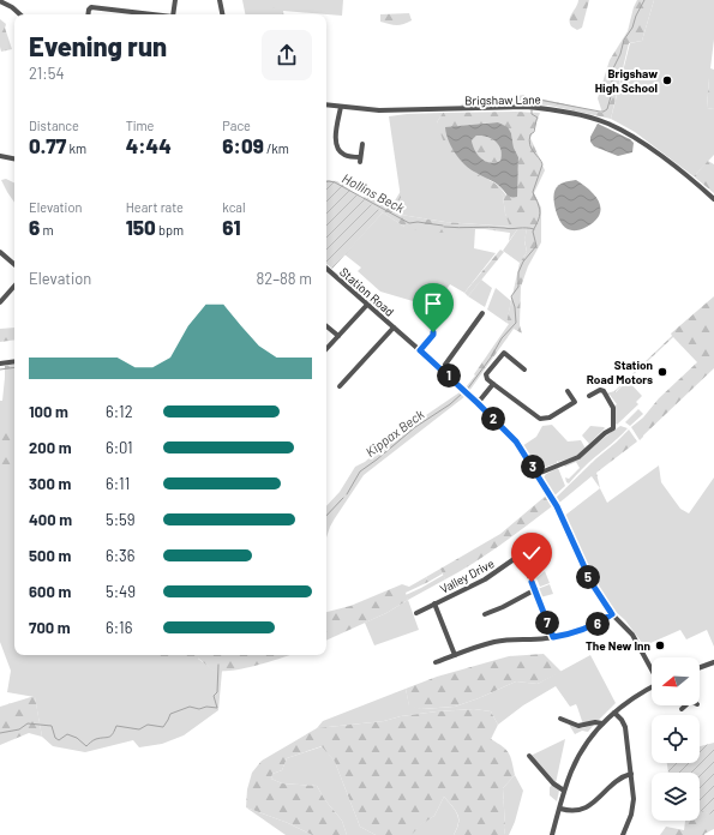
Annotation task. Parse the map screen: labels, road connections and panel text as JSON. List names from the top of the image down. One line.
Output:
{"streets":{"street":["Brigshaw Lane","Station Road","Valley Drive"]},"water":["Hollins Beck","Kippax Beck"],"places":["Brigshaw High School","Station Road Motors","The New Inn"],"north":"left","page":{"heading":["Evening run","21:54"],"stats":[["Distance","0.77 km"],["Time","4:44"],["Pace","6:09 /km"],["Elevation","6 m"],["Heart rate","150 bpm"],["kcal","61"]],"chart":["Elevation","82–88 m"],"pins":["1","2","3","5","7","6"],"list":[{"name":"100 m","note":"6:12"},{"name":"200 m","note":"6:01"},{"name":"300 m","note":"6:11"},{"name":"400 m","note":"5:59"},{"name":"500 m","note":"6:36"},{"name":"600 m","note":"5:49"},{"name":"700 m","note":"6:16"}]}}
